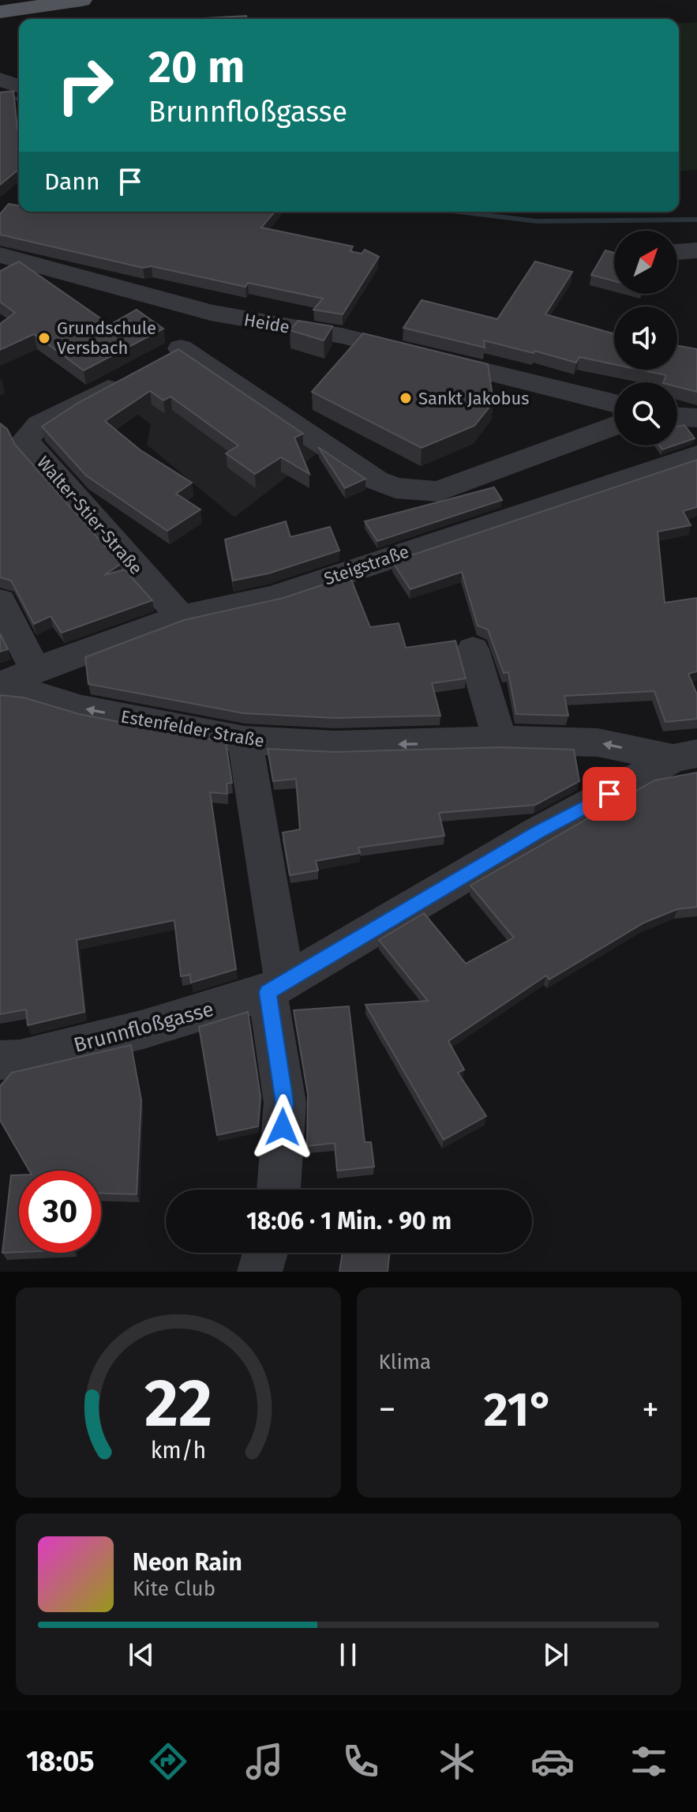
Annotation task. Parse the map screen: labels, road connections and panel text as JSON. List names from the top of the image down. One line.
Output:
{"streets":{"street":["Heide","Walter-Stier-Straße","Steigstraße","Estenfelder Straße","Brunnfloßgasse"]},"crossings":[["Heide","Walter-Stier-Straße"],["Walter-Stier-Straße","Steigstraße"],["Steigstraße","Estenfelder Straße"],["Estenfelder Straße","Brunnfloßgasse"]],"places":["Grundschule Versbach","Sankt Jakobus"],"north":"top right","page":{"turn":["20 m","Brunnfloßgasse"],"then":"Dann","limit":"30","trip":"18:06 · 1 Min. · 90 m","tile":"Klima","heat":["−","21°","+"],"song":["Neon Rain","Kite Club"],"tabs":"18:05","gauge":["22","km/h"]}}
